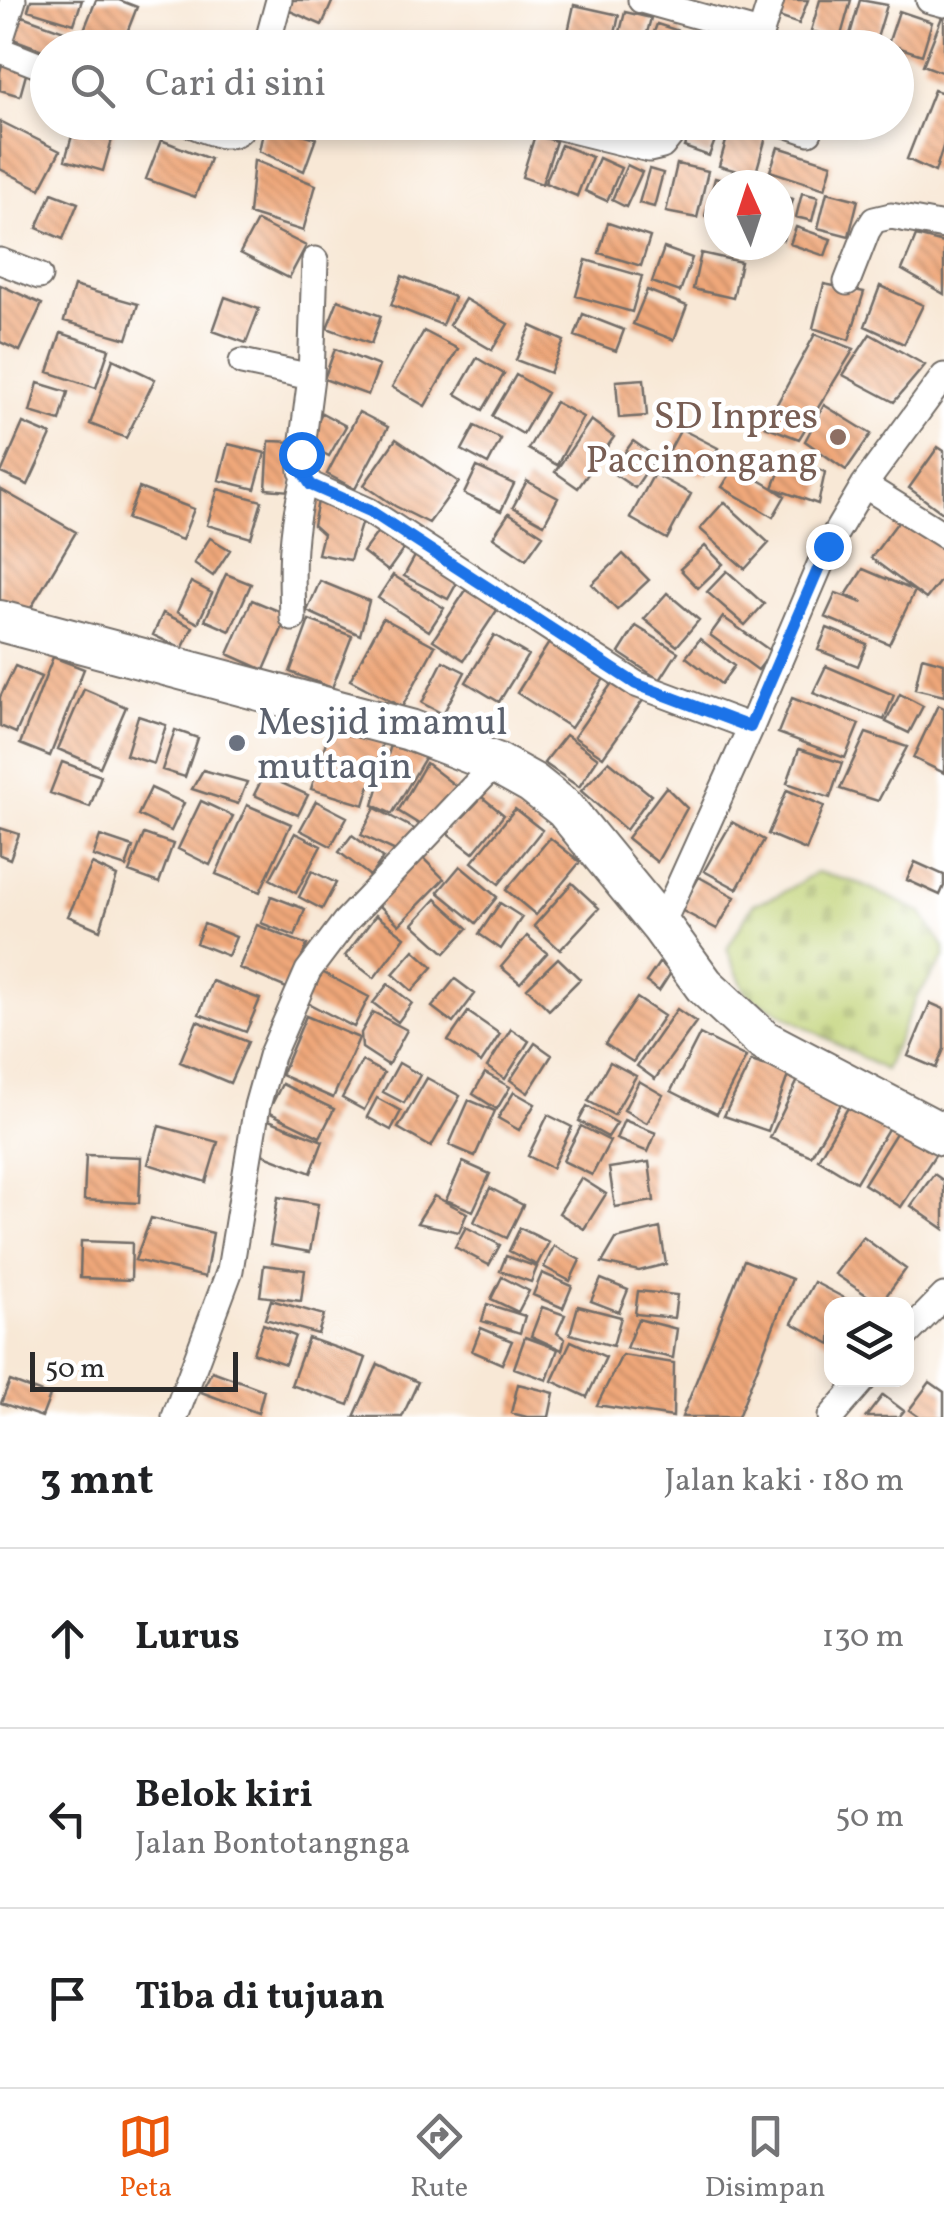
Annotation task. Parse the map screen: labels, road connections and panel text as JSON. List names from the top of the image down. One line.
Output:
{"places":["SD Inpres Paccinongang","Mesjid imamul muttaqin"],"scale_bar":"50 m","north":"top","page":{"search":"Cari di sini","scale":"50 m","heading":["3 mnt","Jalan kaki · 180 m"],"list":[["Lurus","130 m"],["Belok kiri","Jalan Bontotangnga","50 m"],"Tiba di tujuan"],"nav":["Peta","Rute","Disimpan"]}}
